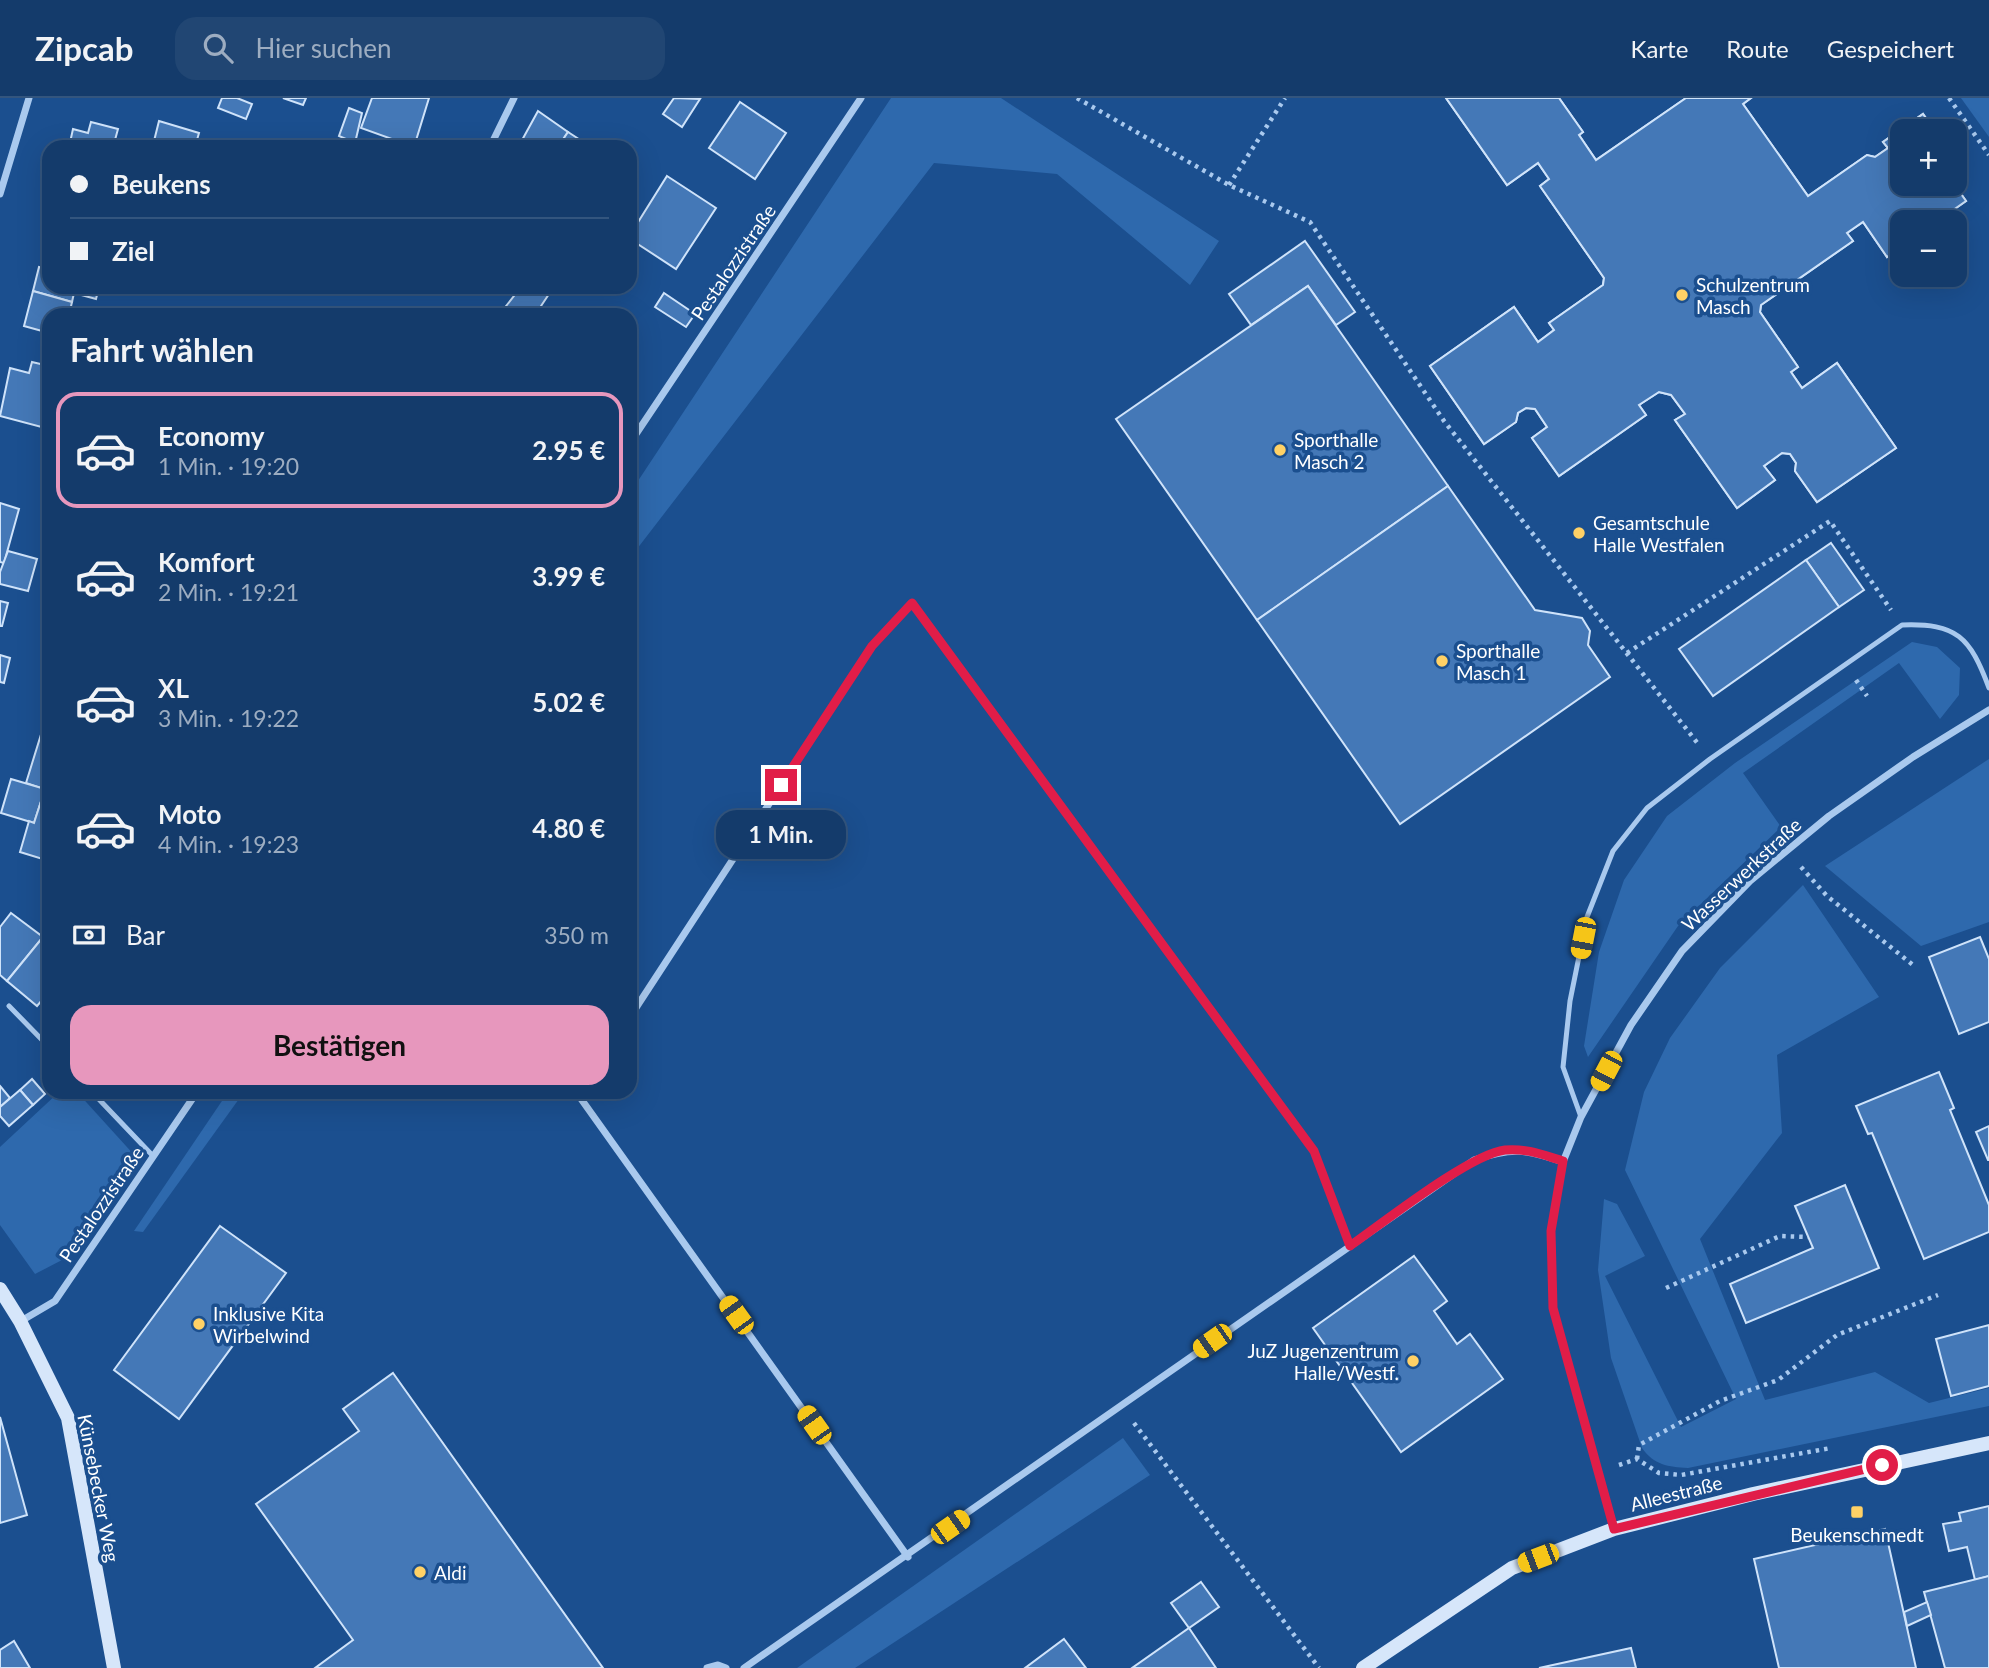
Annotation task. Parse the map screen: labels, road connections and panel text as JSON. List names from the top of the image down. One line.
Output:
{"streets":{"street":["Pestalozzistraße","Wasserwerkstraße","Künsebecker Weg","Alleestraße"]},"crossings":[["Pestalozzistraße","Künsebecker Weg"],["Wasserwerkstraße","Alleestraße"]],"places":{"other":["Schulzentrum Masch","Sporthalle Masch 2","Gesamtschule Halle Westfalen","Sporthalle Masch 1","Inklusive Kita Wirbelwind","JuZ Jugenzentrum Halle/Westf.","Aldi"],"transit":["Beukenschmedt"]},"page":{"header":"Zipcab","search":"Hier suchen","nav":["Karte","Route","Gespeichert"],"map_buttons":["+","−"],"banner":["Beukens","Ziel"],"heading":"Fahrt wählen","list":[{"name":"Economy","note":"1 Min. · 19:20","value":"2.95 €"},{"name":"Komfort","note":"2 Min. · 19:21","value":"3.99 €"},{"name":"XL","note":"3 Min. · 19:22","value":"5.02 €"},{"name":"Moto","note":"4 Min. · 19:23","value":"4.80 €"}],"bubble":"1 Min.","pay":["Bar","350 m"],"buttons":"Bestätigen"}}
